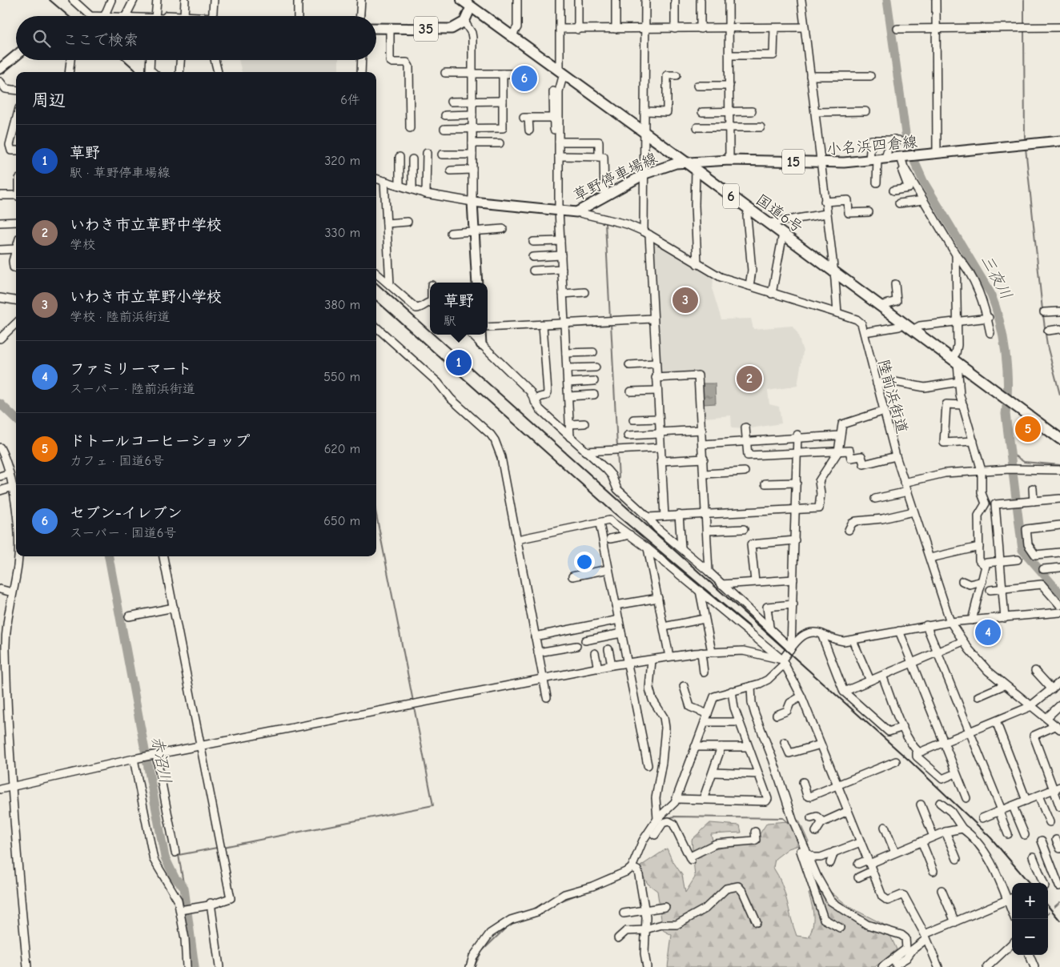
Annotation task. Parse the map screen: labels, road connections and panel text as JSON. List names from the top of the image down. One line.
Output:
{"streets":{"highway":["6","国道6号"],"main road":["35","小名浜四倉線","15","草野停車場線"],"street":["陸前浜街道"]},"crossings":[["小名浜四倉線","草野停車場線"],["小名浜四倉線","国道6号"],["草野停車場線","国道6号"],["草野停車場線","陸前浜街道"]],"water":["三夜川","赤沼川"],"page":{"search":"ここで検索","pins":["6","3","1","2","5","4"],"heading":["周辺","6件"],"list":[{"mark":"1","name":"草野","note":"駅 · 草野停車場線","value":"320 m"},{"mark":"2","name":"いわき市立草野中学校","note":"学校","value":"330 m"},{"mark":"3","name":"いわき市立草野小学校","note":"学校 · 陸前浜街道","value":"380 m"},{"mark":"4","name":"ファミリーマート","note":"スーパー · 陸前浜街道","value":"550 m"},{"mark":"5","name":"ドトールコーヒーショップ","note":"カフェ · 国道6号","value":"620 m"},{"mark":"6","name":"セブン-イレブン","note":"スーパー · 国道6号","value":"650 m"}],"popup":["草野","駅"],"map_buttons":["+","−"]}}
